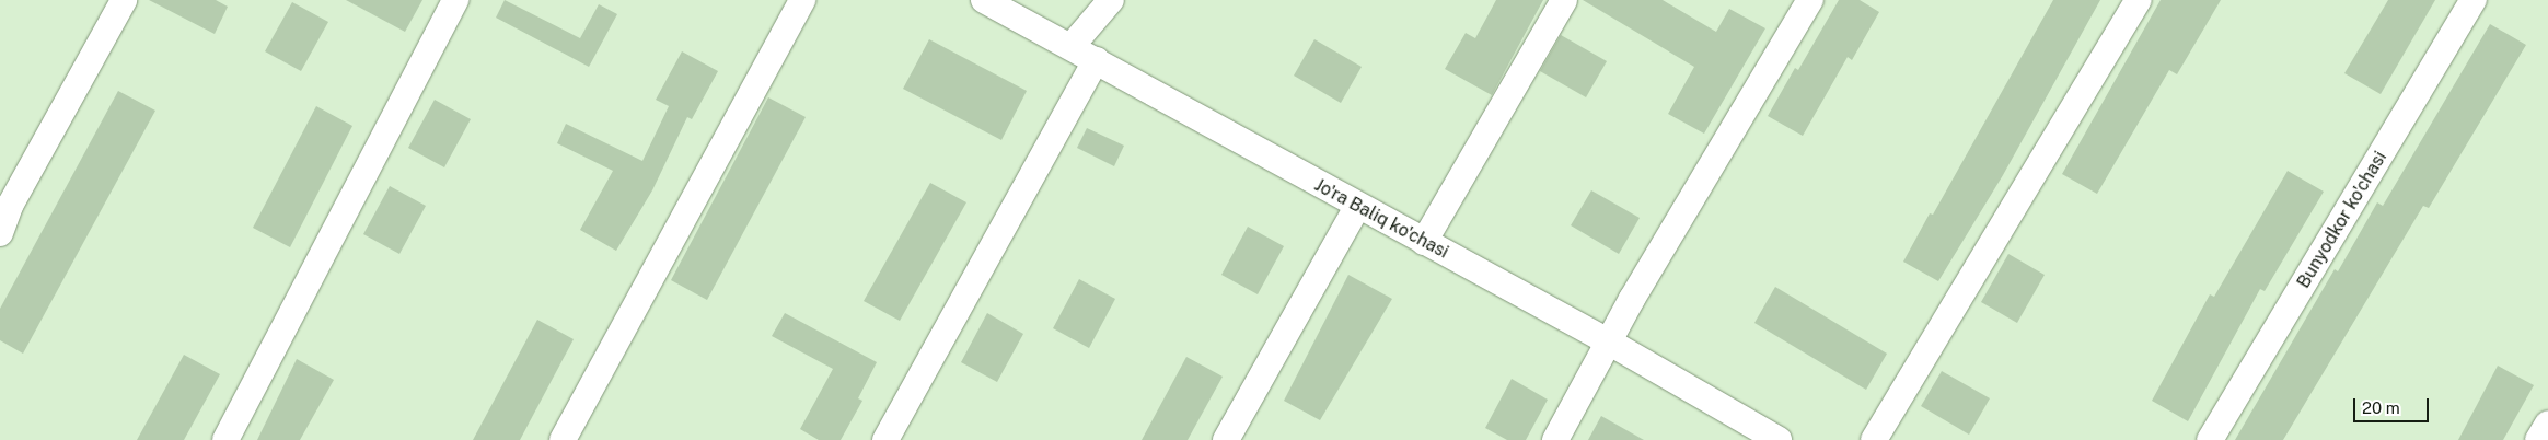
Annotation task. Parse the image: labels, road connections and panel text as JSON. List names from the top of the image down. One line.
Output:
{"streets":{"street":["Jo'ra Baliq ko'chasi","Bunyodkor ko'chasi"]},"scale_bar":"20 m"}
